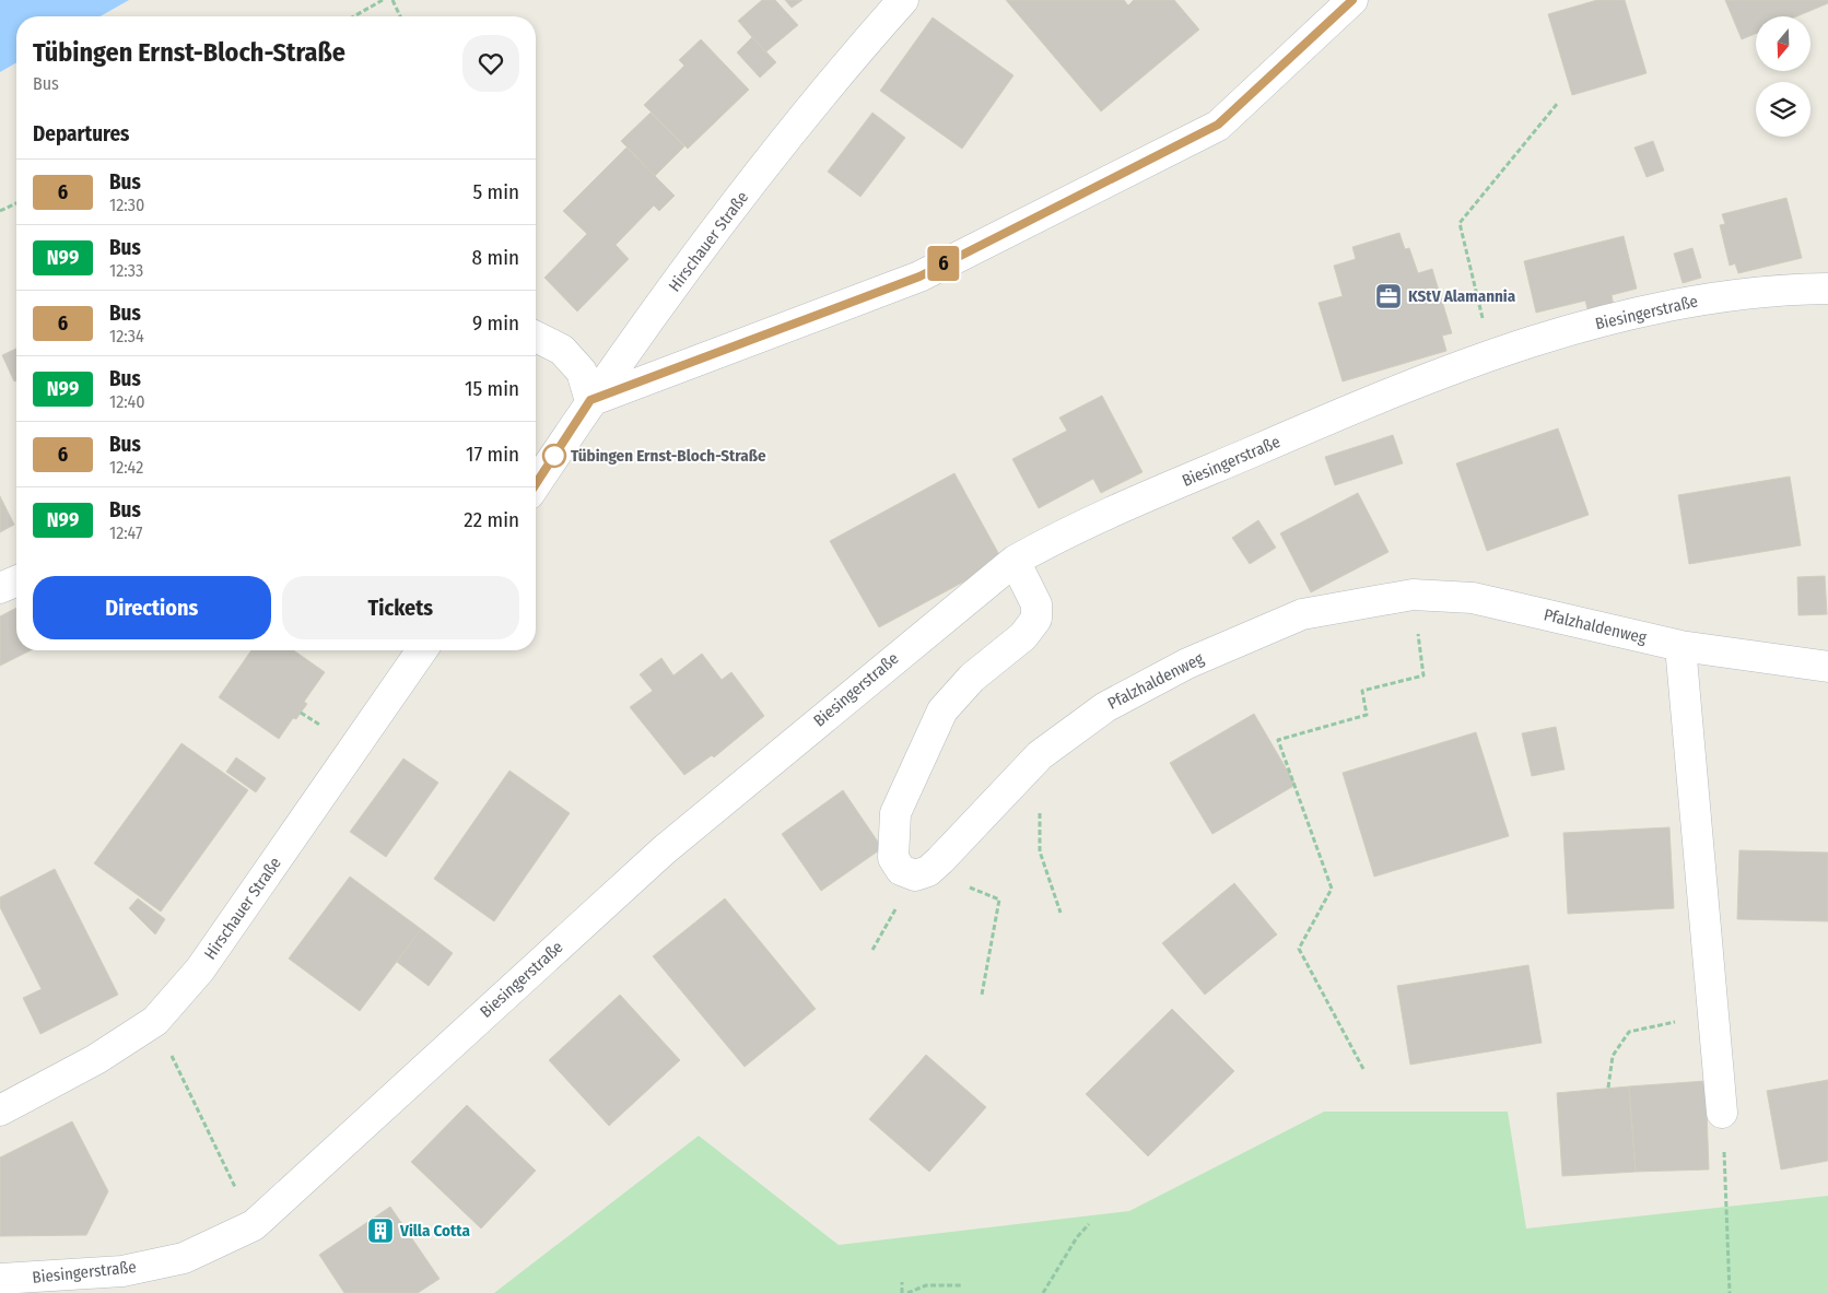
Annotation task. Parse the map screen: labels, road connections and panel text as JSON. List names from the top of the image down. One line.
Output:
{"streets":{"street":["Hirschauer Straße","Biesingerstraße","Pfalzhaldenweg"]},"places":{"office":["KStV Alamannia"],"other":["Tübingen Ernst-Bloch-Straße"],"building":["Villa Cotta"]},"lines":["bus line 6"],"north":"bottom","page":{"on_map":"6","heading":[["Tübingen Ernst-Bloch-Straße","Bus"],"Departures"],"list":[{"mark":"6","name":"Bus","note":"12:30","value":"5 min"},{"mark":"N99","name":"Bus","note":"12:33","value":"8 min"},{"mark":"6","name":"Bus","note":"12:34","value":"9 min"},{"mark":"N99","name":"Bus","note":"12:40","value":"15 min"},{"mark":"6","name":"Bus","note":"12:42","value":"17 min"},{"mark":"N99","name":"Bus","note":"12:47","value":"22 min"}],"buttons":["Directions","Tickets"]}}
